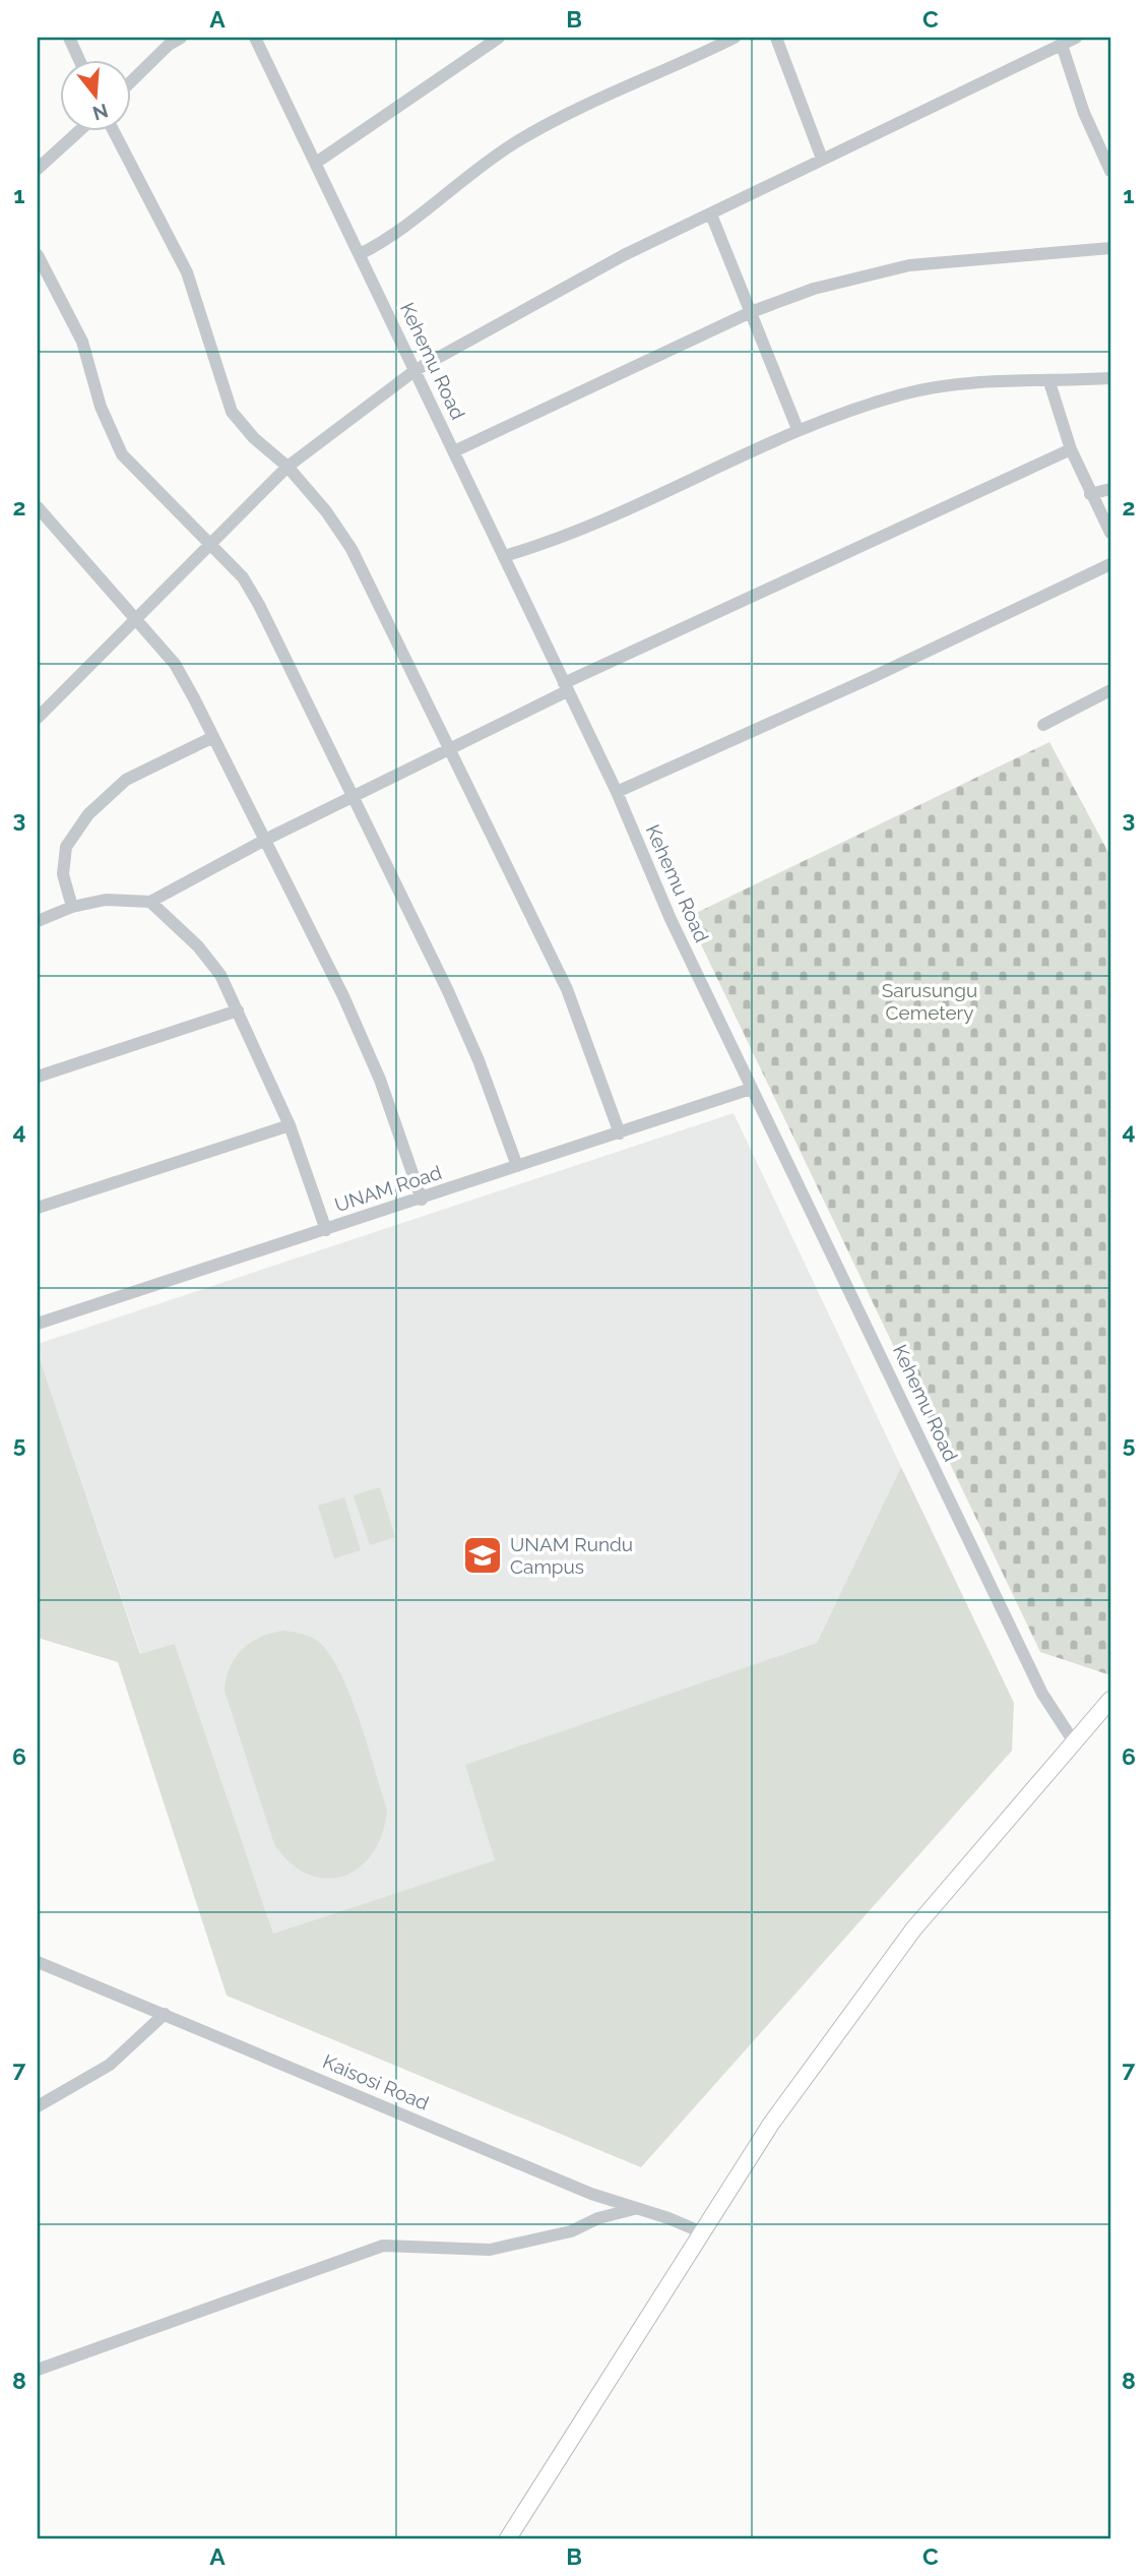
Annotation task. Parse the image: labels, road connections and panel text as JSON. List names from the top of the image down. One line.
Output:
{"streets":{"street":["Kehemu Road","UNAM Road","Kaisosi Road"]},"crossings":[["Kehemu Road","UNAM Road"]],"parks":["Sarusungu Cemetery"],"places":{"school or university":["UNAM Rundu Campus"]},"north":"bottom","grid":{"columns":["A","B","C"],"rows":["1","2","3","4","5","6","7","8"]}}
